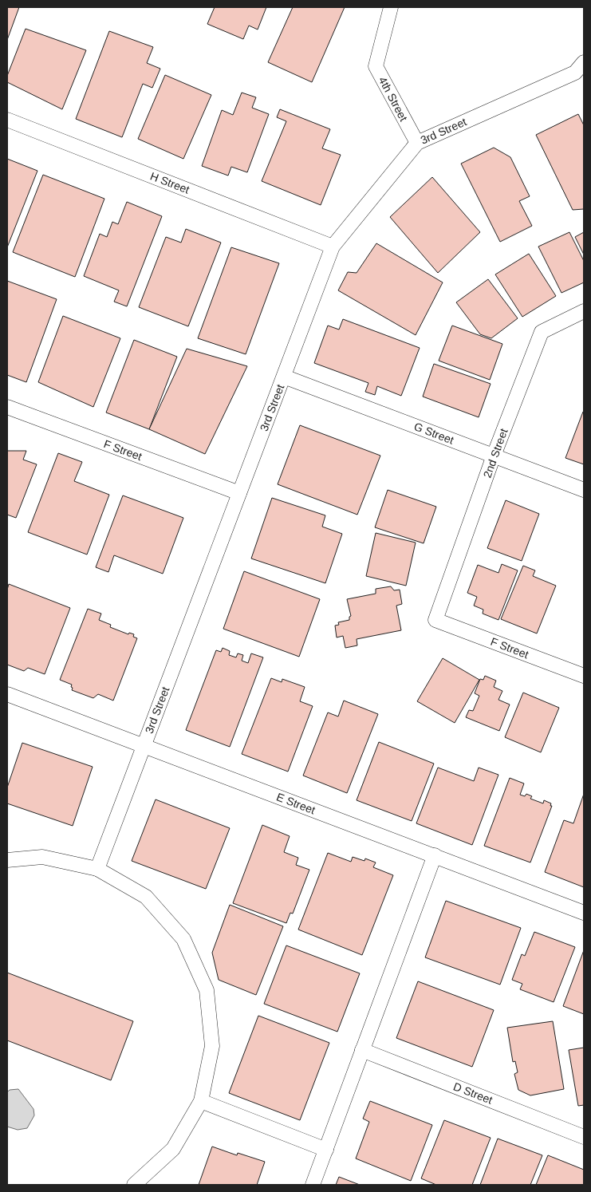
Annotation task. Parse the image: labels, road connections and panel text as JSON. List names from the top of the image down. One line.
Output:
{"streets":{"lane":["4th Street","3rd Street","H Street","G Street","F Street","2nd Street","E Street","D Street"]},"crossings":[["4th Street","3rd Street"],["3rd Street","H Street"],["3rd Street","G Street"],["3rd Street","F Street"],["3rd Street","E Street"],["G Street","2nd Street"],["F Street","2nd Street"]]}
